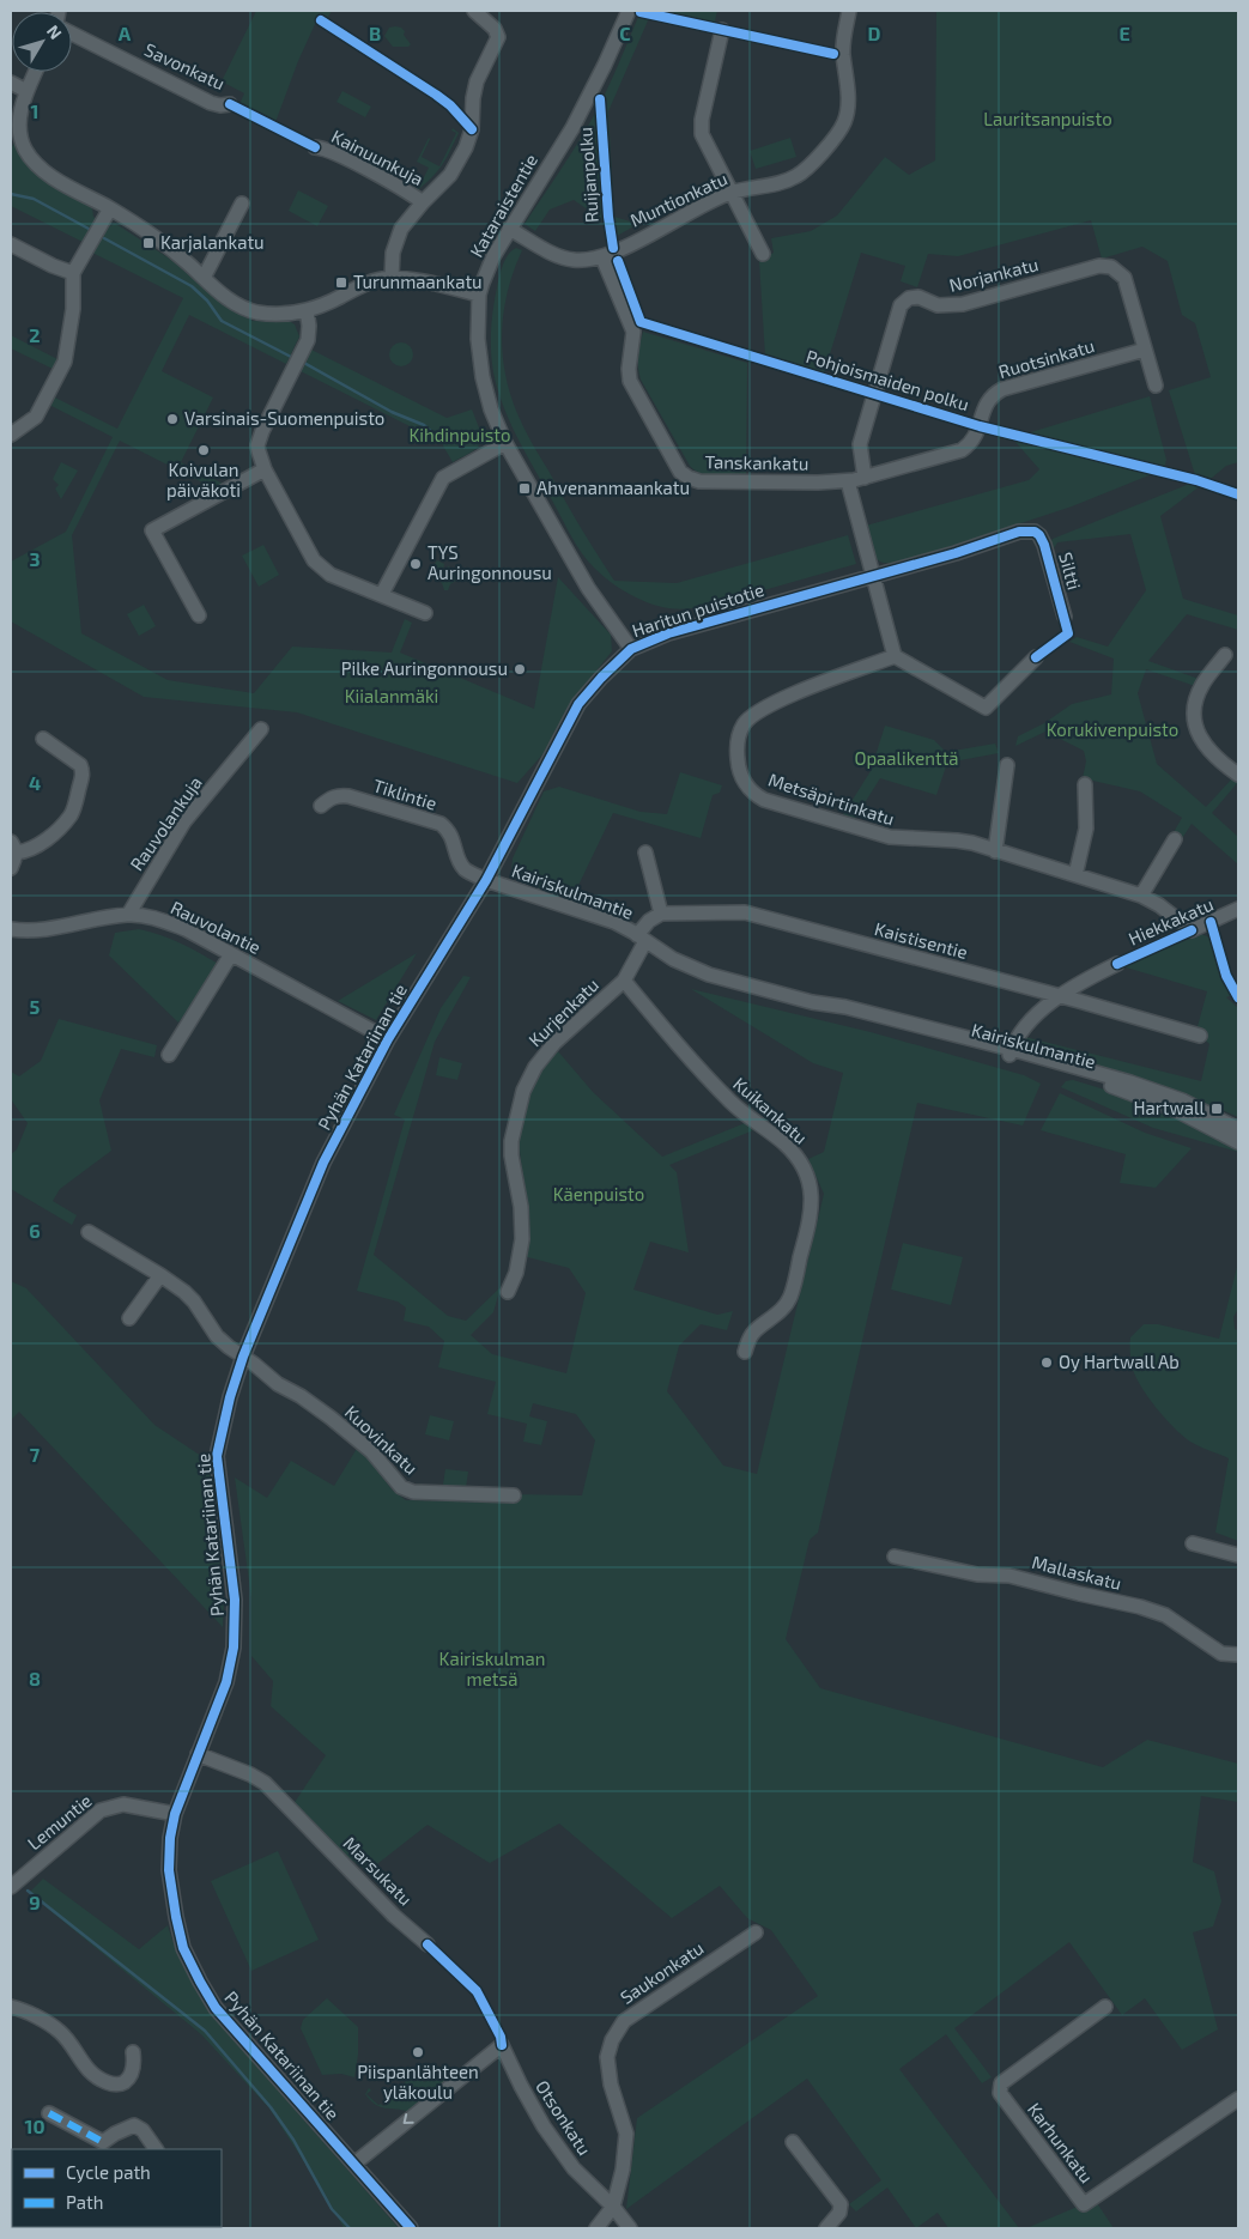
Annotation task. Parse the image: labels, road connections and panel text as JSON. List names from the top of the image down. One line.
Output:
{"streets":{"street":["Savonkatu","Kainuunkuja","Muntionkatu","Kataraistentie","Norjankatu","Ruotsinkatu","Tanskankatu","Siltti","Haritun puistotie","Tiklintie","Metsäpirtinkatu","Rauvolankuja","Kairiskulmantie","Hiekkakatu","Rauvolantie","Kaistisentie","Kurjenkatu","Pyhän Katariinan tie","Kuikankatu","Kuovinkatu","Mallaskatu","Lemuntie","Marsukatu","Saukonkatu","Otsonkatu","Karhunkatu"],"cycle path":["Ruijanpolku","Pohjoismaiden polku"]},"crossings":[["Muntionkatu","Kataraistentie"],["Muntionkatu","Tanskankatu"],["Kataraistentie","Haritun puistotie"],["Norjankatu","Ruotsinkatu"],["Norjankatu","Tanskankatu"],["Norjankatu","Haritun puistotie"],["Norjankatu","Metsäpirtinkatu"],["Ruotsinkatu","Tanskankatu"],["Siltti","Haritun puistotie"],["Haritun puistotie","Tiklintie"],["Haritun puistotie","Kairiskulmantie"],["Haritun puistotie","Pyhän Katariinan tie"],["Tiklintie","Kairiskulmantie"],["Tiklintie","Pyhän Katariinan tie"],["Metsäpirtinkatu","Hiekkakatu"],["Rauvolankuja","Rauvolantie"],["Kairiskulmantie","Hiekkakatu"],["Kairiskulmantie","Kurjenkatu"],["Kairiskulmantie","Pyhän Katariinan tie"],["Hiekkakatu","Kaistisentie"],["Rauvolantie","Pyhän Katariinan tie"],["Kurjenkatu","Kuikankatu"],["Pyhän Katariinan tie","Kuovinkatu"],["Pyhän Katariinan tie","Lemuntie"],["Pyhän Katariinan tie","Marsukatu"],["Pyhän Katariinan tie","Otsonkatu"],["Saukonkatu","Otsonkatu"]],"parks":["Lauritsanpuisto","Kihdinpuisto","Kiialanmäki","Korukivenpuisto","Opaalikenttä","Käenpuisto","Kairiskulman metsä"],"places":{"transit":["Karjalankatu","Turunmaankatu","Ahvenanmaankatu","Hartwall"],"other":["Varsinais-Suomenpuisto","Koivulan päiväkoti","TYS Auringonnousu","Pilke Auringonnousu","Oy Hartwall Ab","Piispanlähteen yläkoulu"]},"legend":["Cycle path","Path"],"north":"top right","grid":{"columns":["A","B","C","D","E"],"rows":["1","2","3","4","5","6","7","8","9","10"]}}
